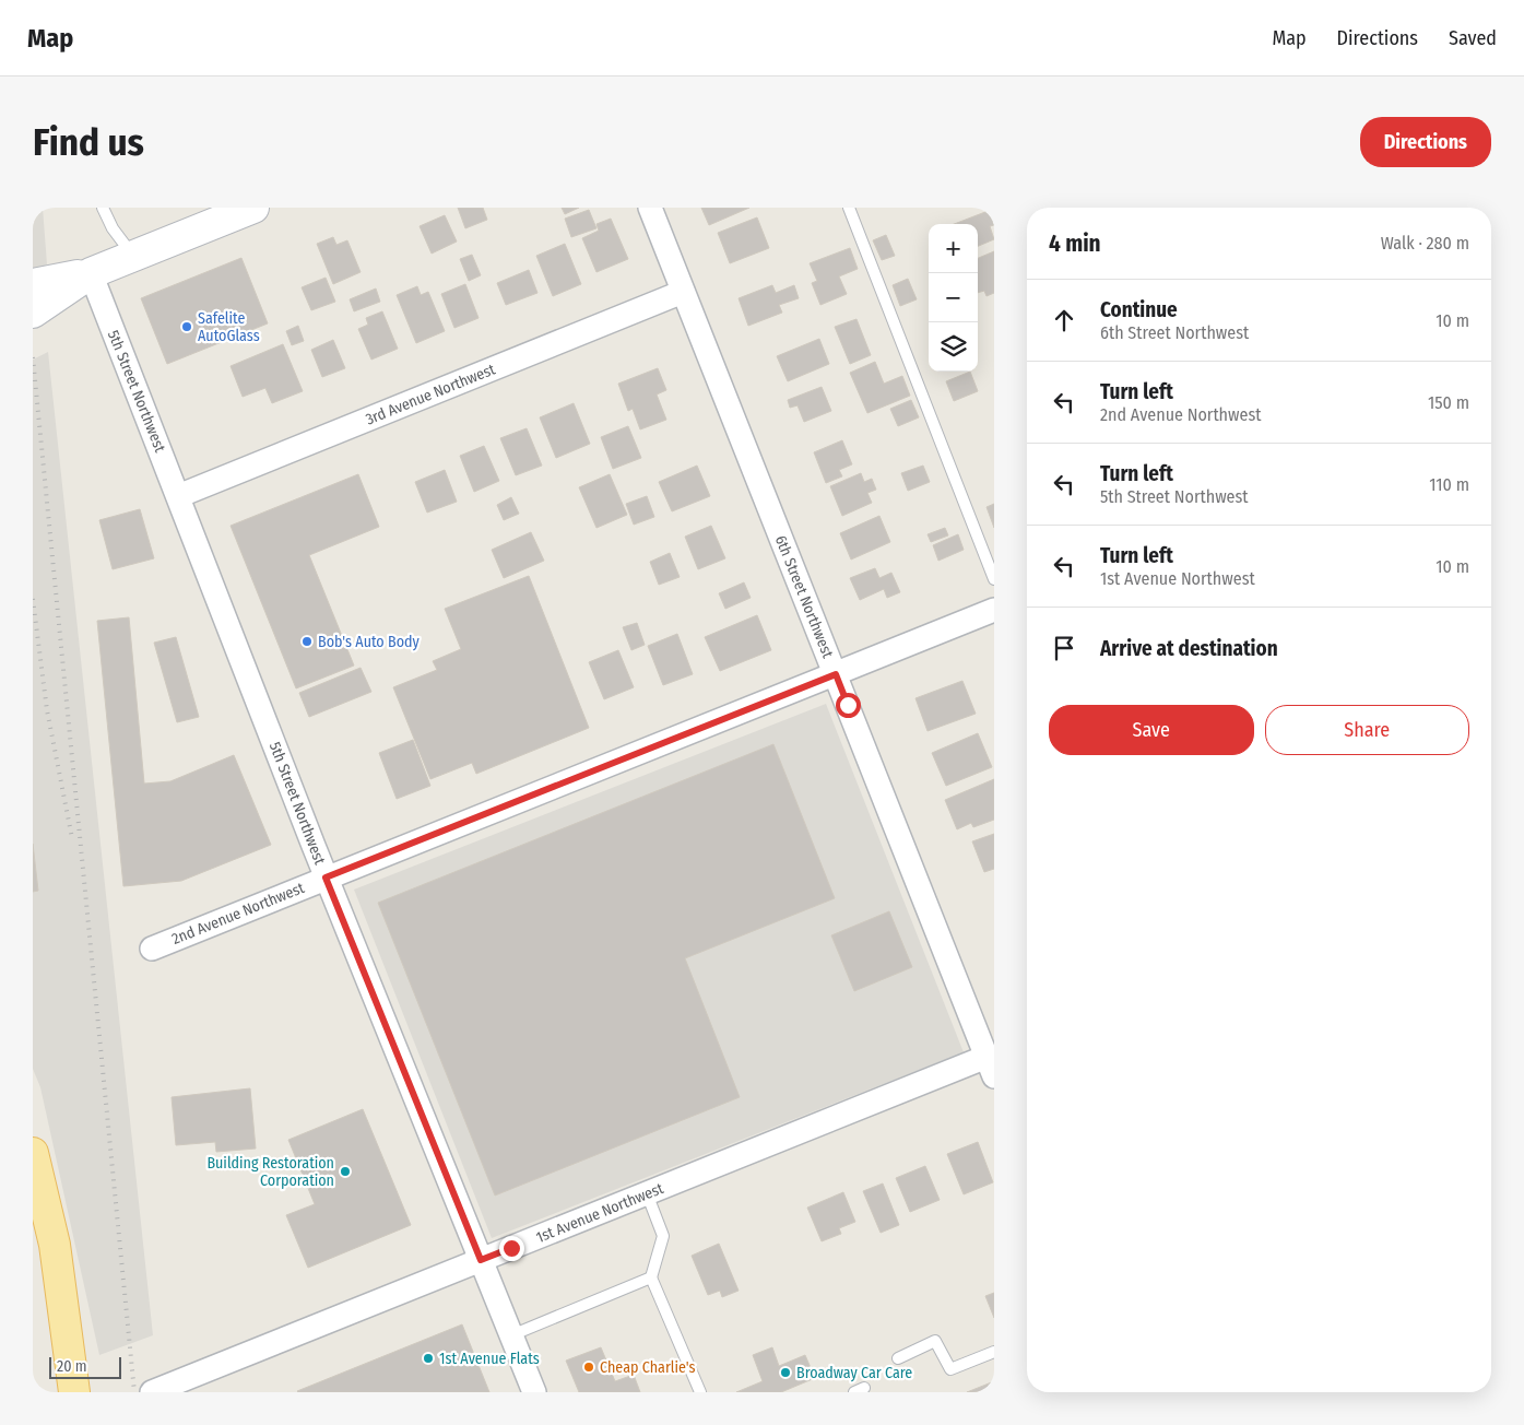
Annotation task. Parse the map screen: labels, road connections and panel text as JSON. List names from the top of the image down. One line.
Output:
{"streets":{"street":["5th Street Northwest","3rd Avenue Northwest","6th Street Northwest","2nd Avenue Northwest","1st Avenue Northwest"]},"crossings":[["5th Street Northwest","3rd Avenue Northwest"],["5th Street Northwest","2nd Avenue Northwest"],["5th Street Northwest","1st Avenue Northwest"],["3rd Avenue Northwest","6th Street Northwest"],["6th Street Northwest","2nd Avenue Northwest"],["6th Street Northwest","1st Avenue Northwest"]],"places":["Safelite AutoGlass","Bob's Auto Body","Building Restoration Corporation","1st Avenue Flats","Cheap Charlie's","Broadway Car Care"],"scale_bar":"20 m","page":{"header":"Map","nav":["Map","Directions","Saved"],"buttons":["Directions",["Save","Share"]],"title":"Find us","heading":["4 min","Walk · 280 m"],"map_buttons":["+","−"],"list":[["Continue","6th Street Northwest","10 m"],["Turn left","2nd Avenue Northwest","150 m"],["Turn left","5th Street Northwest","110 m"],["Turn left","1st Avenue Northwest","10 m"],"Arrive at destination"],"scale":"20 m"}}
